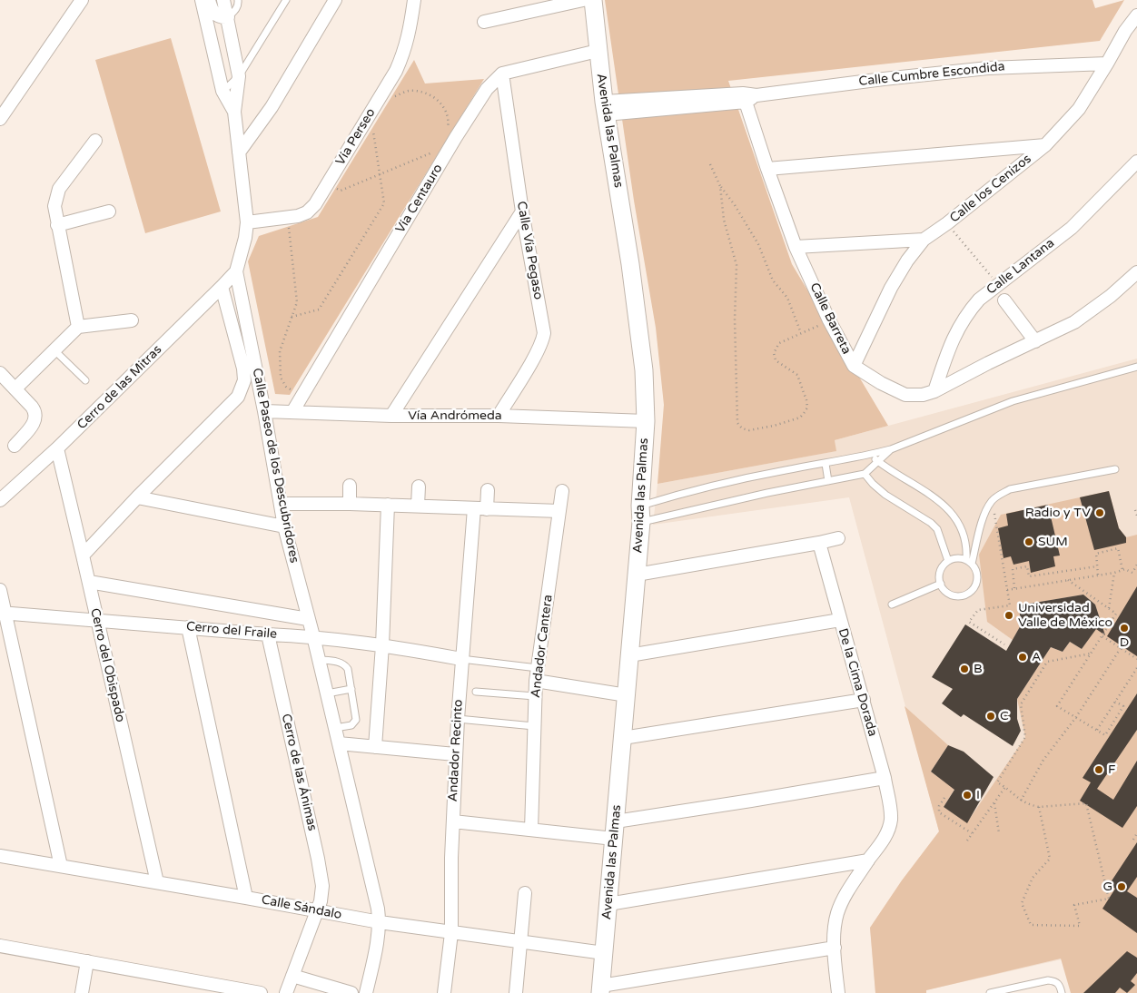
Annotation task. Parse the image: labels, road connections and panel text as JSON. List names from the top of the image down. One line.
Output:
{"streets":{"street":["Calle Cumbre Escondida","Avenida las Palmas","Vía Perseo","Calle los Cenizos","Vía Centauro","Calle Vía Pegaso","Calle Lantana","Calle Barreta","Cerro de las Mitras","Vía Andrómeda","Calle Paseo de los Descubridores","Cerro del Fraile","Andador Cantera","Cerro del Obispado","De la Cima Dorada","Andador Recinto","Cerro de las Ánimas","Calle Sándalo"]},"crossings":[["Calle Cumbre Escondida","Avenida las Palmas"],["Calle Cumbre Escondida","Calle los Cenizos"],["Calle Cumbre Escondida","Calle Barreta"],["Avenida las Palmas","Vía Andrómeda"],["Avenida las Palmas","Calle Sándalo"],["Vía Perseo","Calle Paseo de los Descubridores"],["Calle los Cenizos","Calle Barreta"],["Vía Centauro","Calle Vía Pegaso"],["Vía Centauro","Vía Andrómeda"],["Calle Vía Pegaso","Vía Andrómeda"],["Calle Lantana","Calle Barreta"],["Cerro de las Mitras","Calle Paseo de los Descubridores"],["Cerro de las Mitras","Cerro del Obispado"],["Vía Andrómeda","Calle Paseo de los Descubridores"],["Calle Paseo de los Descubridores","Cerro del Fraile"],["Calle Paseo de los Descubridores","Calle Sándalo"],["Cerro del Fraile","Cerro del Obispado"],["Cerro del Fraile","Andador Recinto"],["Cerro del Fraile","Cerro de las Ánimas"],["Cerro del Obispado","Calle Sándalo"],["Andador Recinto","Calle Sándalo"],["Cerro de las Ánimas","Calle Sándalo"]],"places":["Radio y TV","SUM","Universidad Valle de México","D","A","B","C","F","I","G"]}
